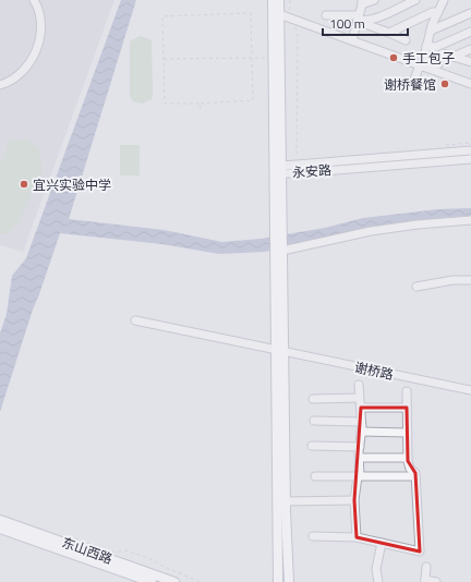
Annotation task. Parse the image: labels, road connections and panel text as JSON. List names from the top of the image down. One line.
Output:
{"streets":{"main road":["东山西路"],"street":["永安路","谢桥路"]},"places":["手工包子","谢桥餐馆","宜兴实验中学"],"scale_bar":"100 m"}
